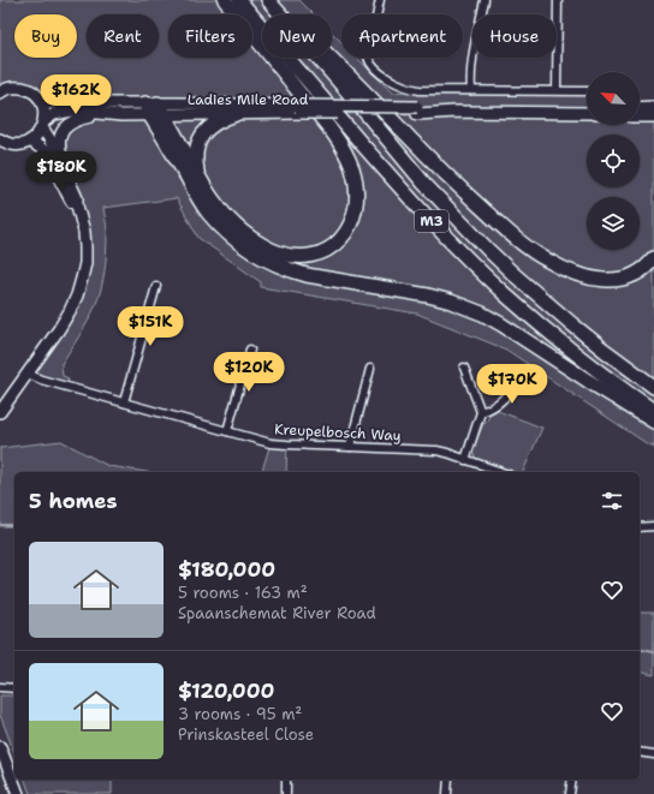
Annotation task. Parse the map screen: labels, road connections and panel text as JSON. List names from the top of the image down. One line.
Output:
{"streets":{"highway":["M3"],"main road":["Ladies Mile Road"],"street":["Kreupelbosch Way"]},"north":"top left","page":{"chip":["Buy","Rent","Filters","New","Apartment","House"],"price":["$162K","$180K","$151K","$120K","$170K"],"heading":"5 homes","list":[{"name":"$180,000","note":"5 rooms · 163 m² · Spaanschemat River Road"},{"name":"$120,000","note":"3 rooms · 95 m² · Prinskasteel Close"}]}}
